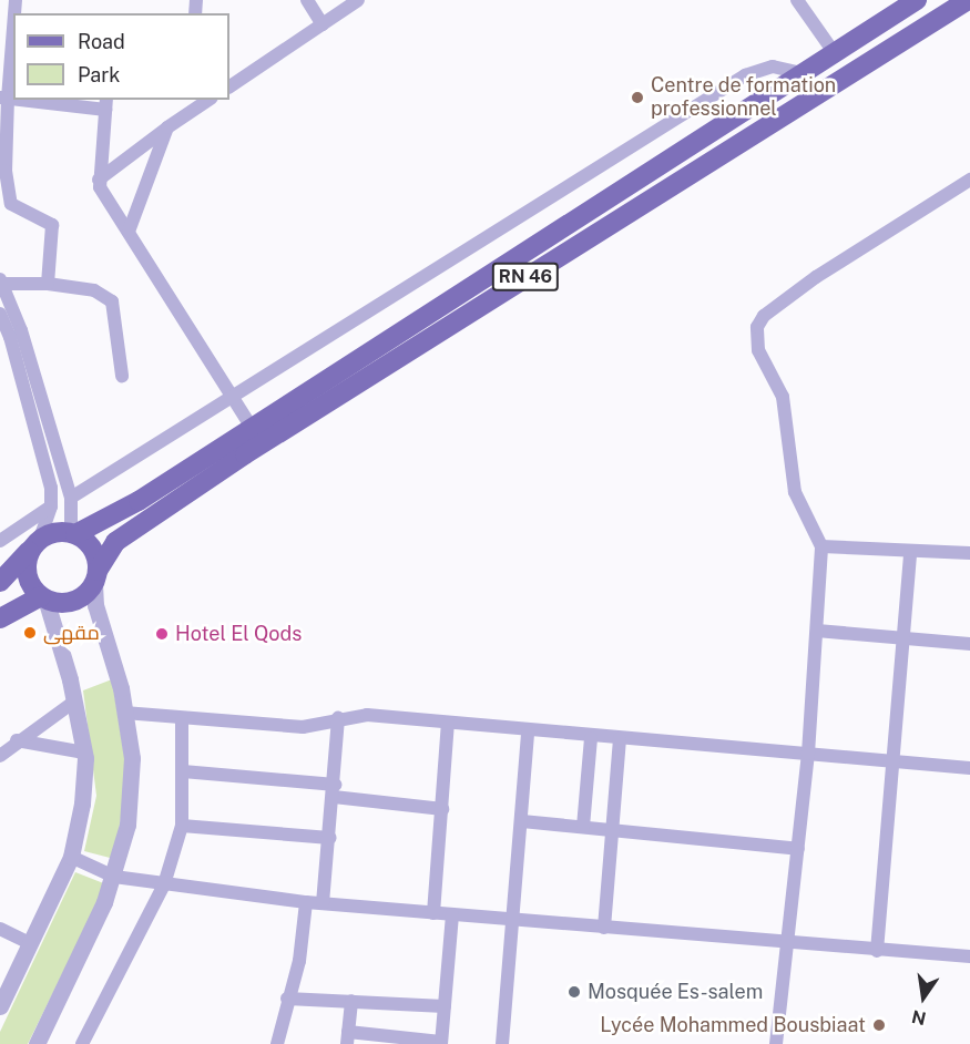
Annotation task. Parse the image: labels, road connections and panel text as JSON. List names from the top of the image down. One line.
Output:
{"streets":{"main road":["RN 46"]},"places":["Centre de formation professionnel","مقهى","Hotel El Qods","Mosquée Es-salem","Lycée Mohammed Bousbiaat"],"legend":["Road","Park"],"north":"bottom"}
